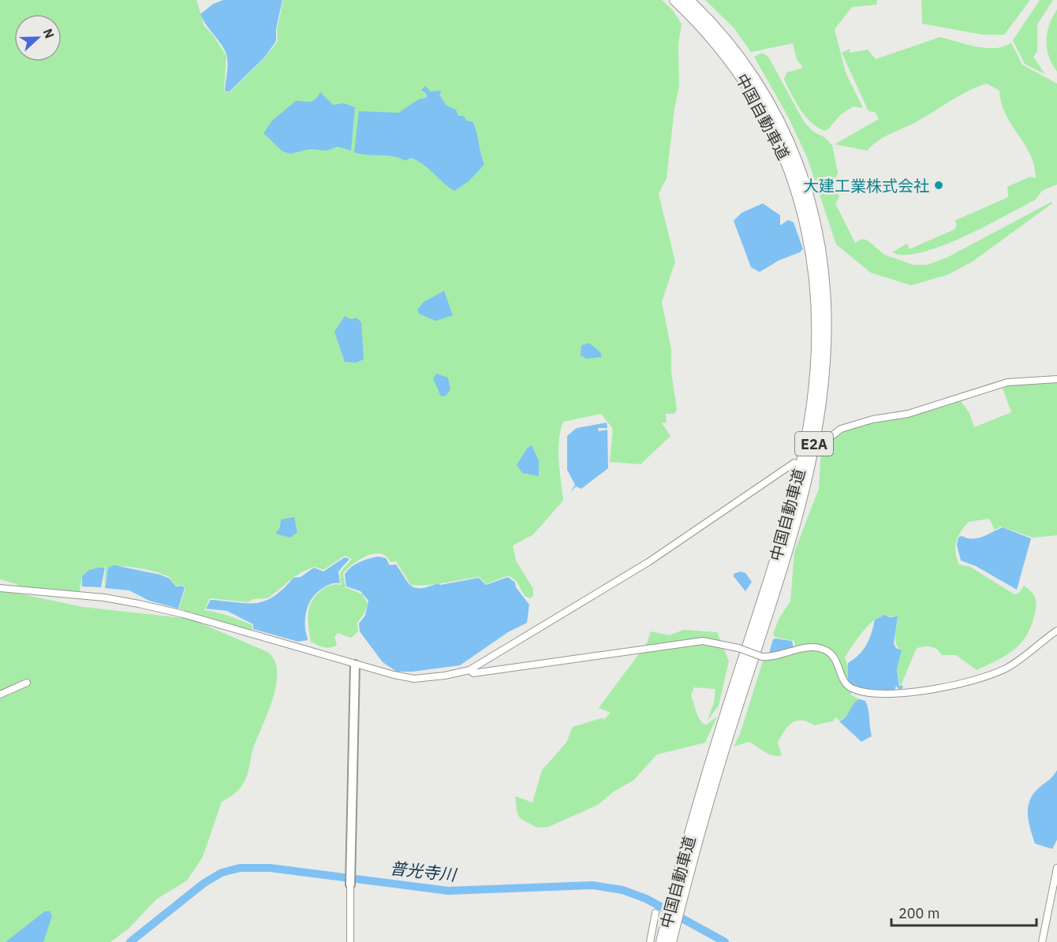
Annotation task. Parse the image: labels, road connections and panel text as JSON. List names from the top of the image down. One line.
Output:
{"streets":{"highway":["中国自動車道","E2A"]},"water":["普光寺川"],"places":["大建工業株式会社"],"scale_bar":"200 m","north":"right"}
